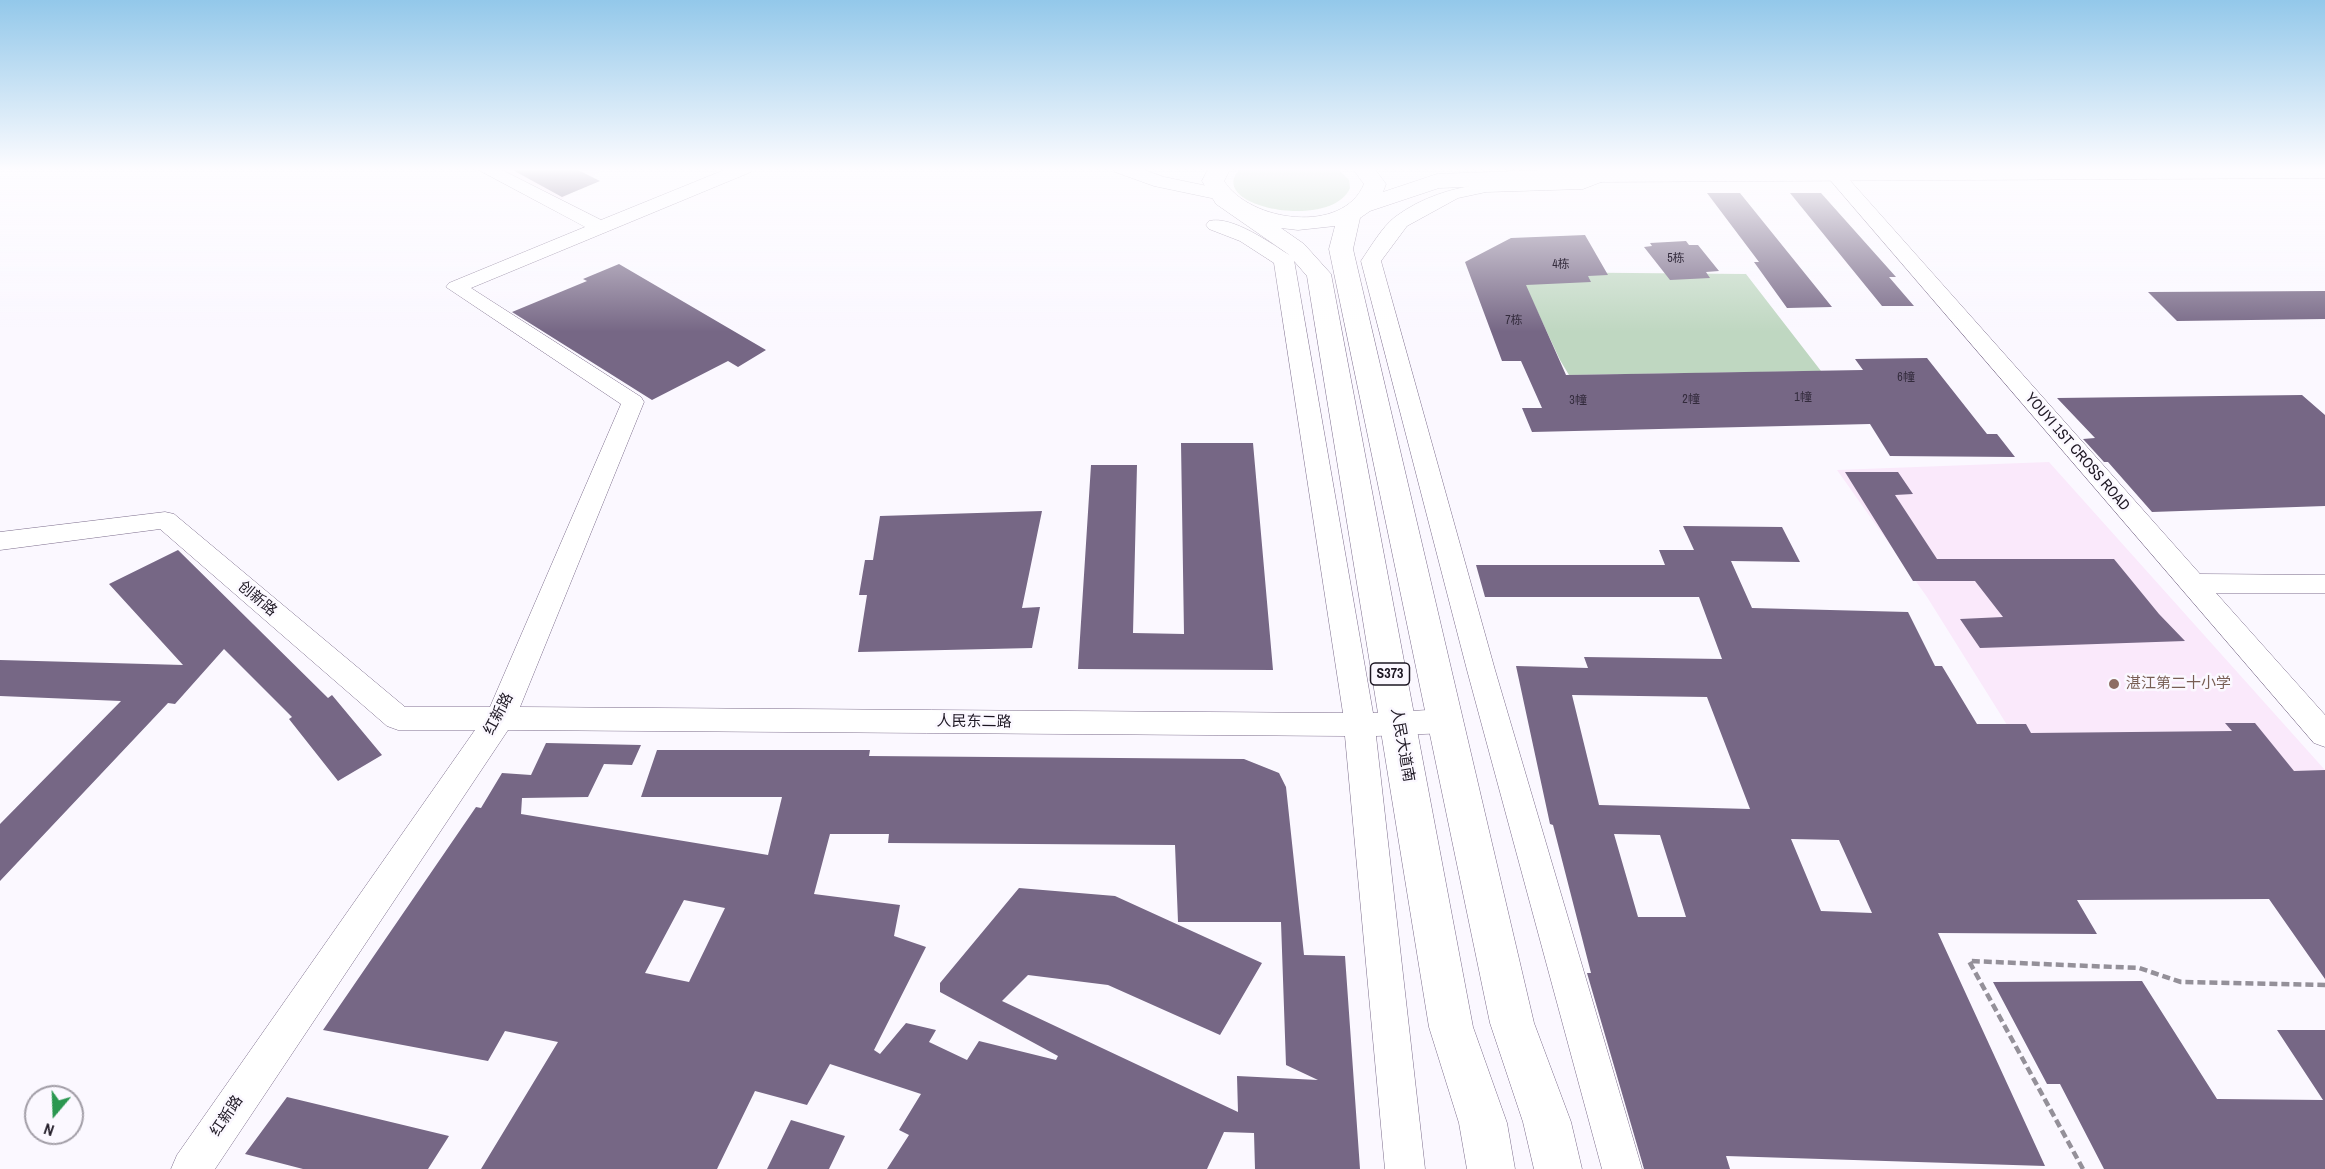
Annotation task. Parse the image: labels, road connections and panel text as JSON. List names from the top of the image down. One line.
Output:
{"streets":{"main road":["S373","人民大道南"],"street":["YOUYI 1ST CROSS ROAD","创新路","红新路","人民东二路"]},"crossings":[["创新路","红新路"],["创新路","人民东二路"],["红新路","人民东二路"],["人民东二路","人民大道南"]],"places":["湛江第二十小学"],"house_numbers":["5栋","4栋","7栋","6幢","1幢","2幢","3幢"],"north":"bottom"}
